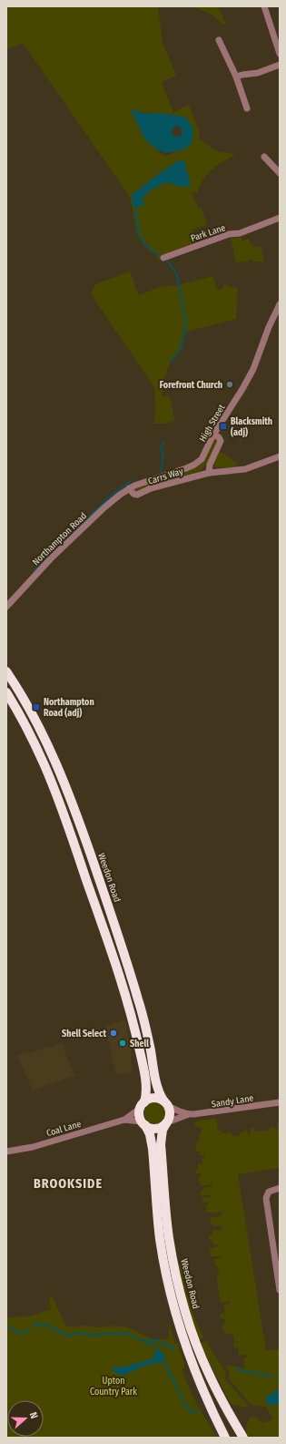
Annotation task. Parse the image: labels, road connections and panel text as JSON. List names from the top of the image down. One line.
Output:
{"streets":{"highway":["Weedon Road"],"street":["Park Lane","High Street","Carrs Way","Northampton Road","Sandy Lane","Coal Lane"]},"crossings":[["High Street","Carrs Way"],["High Street","Northampton Road"],["Carrs Way","Northampton Road"],["Weedon Road","Coal Lane"]],"districts":["BROOKSIDE"],"parks":["Upton Country Park"],"places":{"other":["Forefront Church","Shell Select","Shell"],"transit":["Blacksmith (adj)","Northampton Road (adj)"]},"north":"right"}
